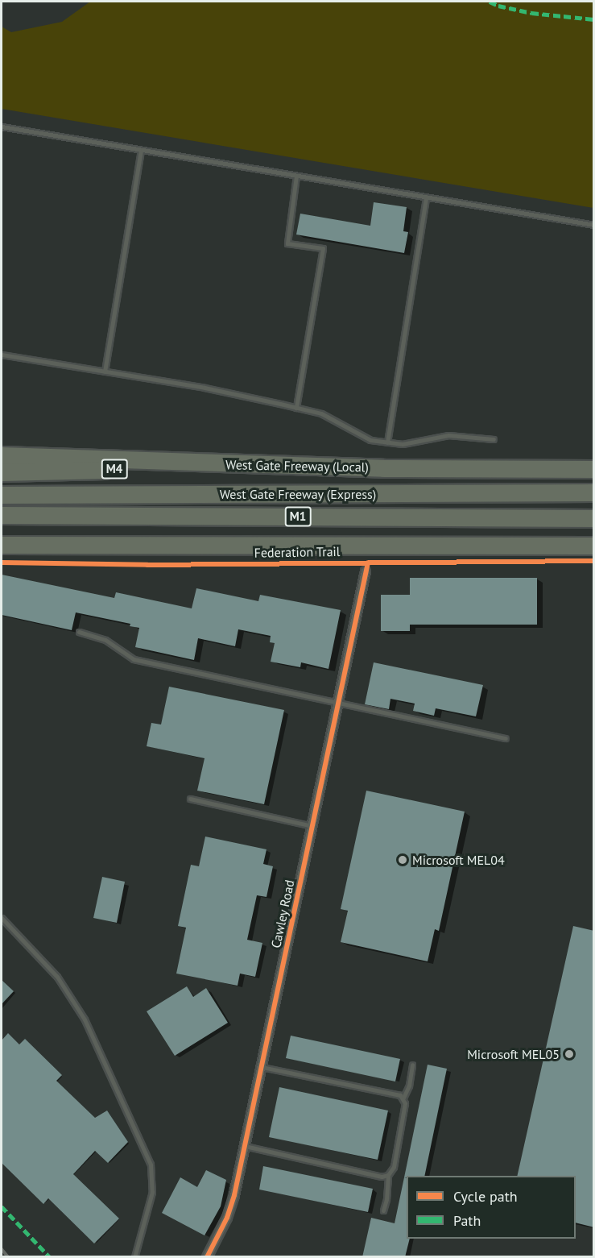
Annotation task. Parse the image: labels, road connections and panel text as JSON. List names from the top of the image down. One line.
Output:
{"streets":{"highway":["West Gate Freeway (Local)","M4","West Gate Freeway (Express)","M1"],"street":["Cawley Road"],"cycle path":["Federation Trail"]},"crossings":[["West Gate Freeway (Local)","M4"]],"places":["Microsoft MEL04","Microsoft MEL05"],"legend":["Cycle path","Path"]}
